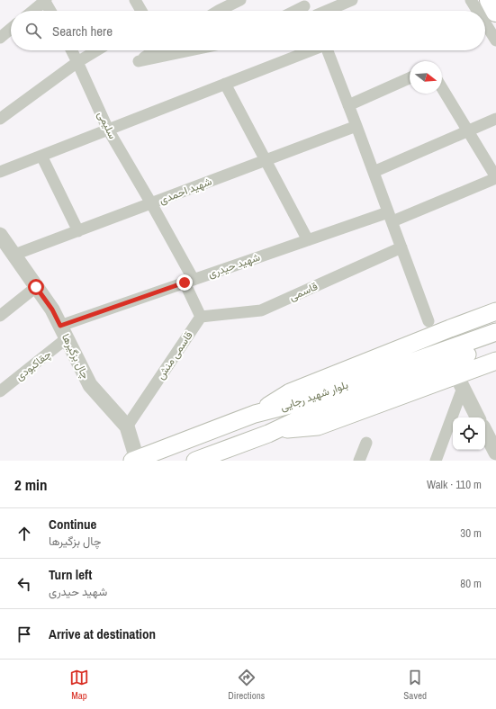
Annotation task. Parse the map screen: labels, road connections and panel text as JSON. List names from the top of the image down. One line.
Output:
{"streets":{"main road":["بلوار شهید رجایی"],"street":["سلیمی","شهید احمدی","شهید حیدری","قاسمی","قاسمی منش","چال بزگیرها","چقاکبودی"]},"crossings":[["سلیمی","شهید احمدی"],["سلیمی","شهید حیدری"],["شهید احمدی","چال بزگیرها"],["شهید حیدری","چال بزگیرها"],["شهید حیدری","چقاکبودی"],["قاسمی","قاسمی منش"],["قاسمی منش","چال بزگیرها"],["چال بزگیرها","چقاکبودی"],["چال بزگیرها","بلوار شهید رجایی"]],"north":"right","page":{"search":"Search here","heading":["2 min","Walk · 110 m"],"list":[["Continue","چال بزگیرها","30 m"],["Turn left","شهید حیدری","80 m"],"Arrive at destination"],"nav":["Map","Directions","Saved"]}}
